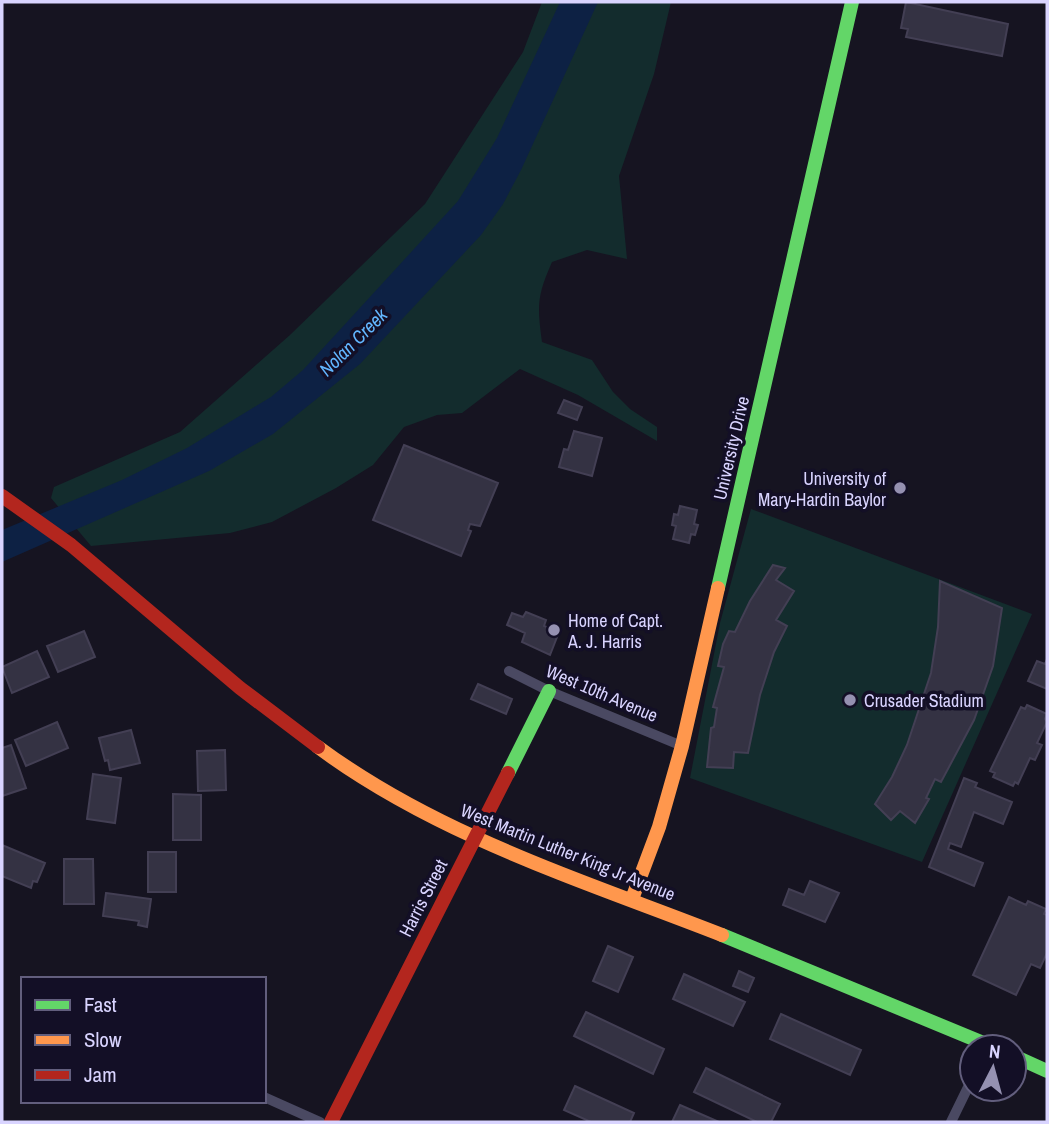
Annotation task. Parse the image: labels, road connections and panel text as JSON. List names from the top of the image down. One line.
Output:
{"streets":{"street":["University Drive","West 10th Avenue","West Martin Luther King Jr Avenue","Harris Street"]},"crossings":[["University Drive","West 10th Avenue"],["University Drive","West Martin Luther King Jr Avenue"],["West 10th Avenue","Harris Street"],["West Martin Luther King Jr Avenue","Harris Street"]],"water":["Nolan Creek"],"places":["University of Mary-Hardin Baylor","Home of Capt. A. J. Harris","Crusader Stadium"],"legend":["Fast","Slow","Jam"],"north":"top"}
